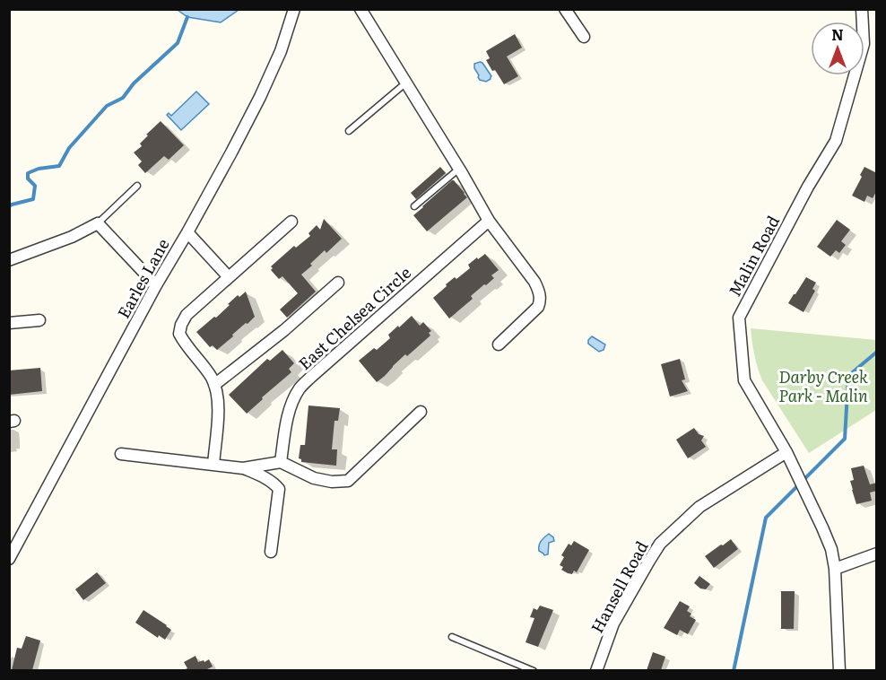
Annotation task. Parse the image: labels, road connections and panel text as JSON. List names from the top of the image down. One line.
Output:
{"streets":{"street":["Malin Road","Earles Lane","East Chelsea Circle","Hansell Road"]},"crossings":[["Malin Road","Hansell Road"]],"parks":["Darby Creek Park - Malin"],"north":"top"}
